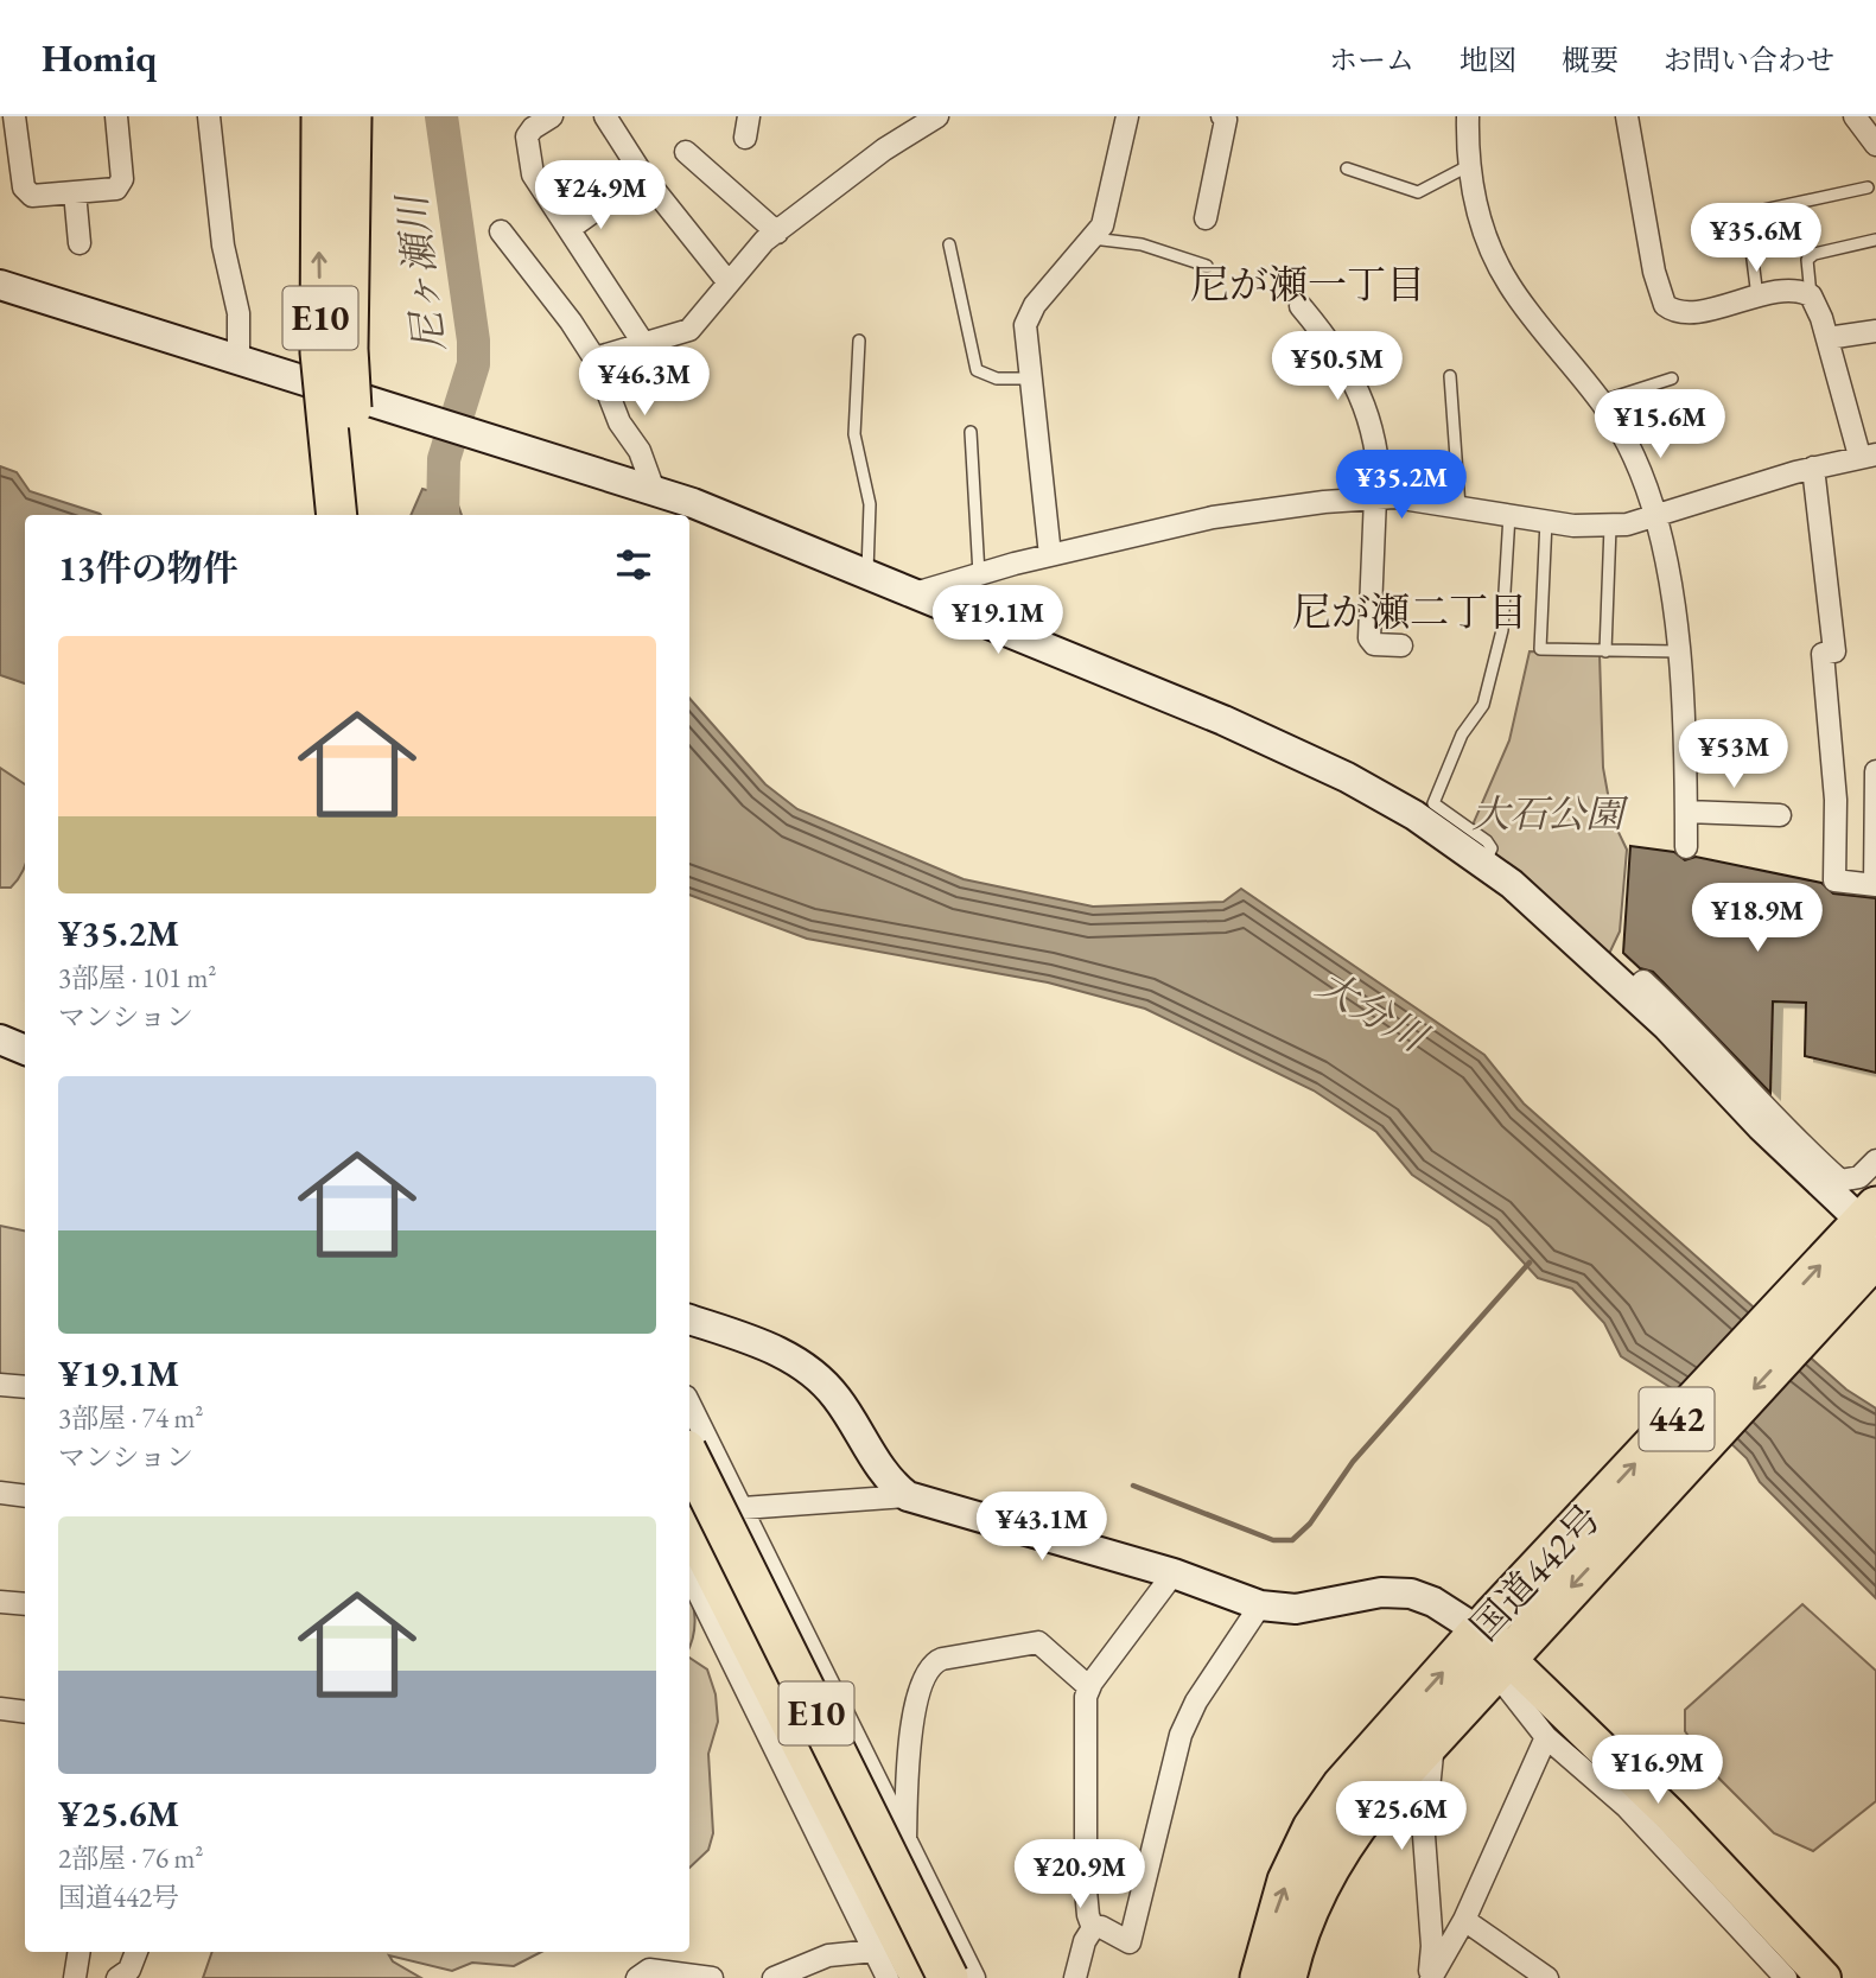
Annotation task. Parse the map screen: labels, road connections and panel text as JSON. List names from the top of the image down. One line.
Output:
{"streets":{"highway":["E10","442","国道442号"]},"districts":["尼が瀬一丁目","尼が瀬二丁目"],"water":["尼ヶ瀬川","大分川"],"parks":["大石公園"],"page":{"header":"Homiq","nav":["ホーム","地図","概要","お問い合わせ"],"price":["¥24.9M","¥35.6M","¥50.5M","¥46.3M","¥15.6M","¥35.2M","¥19.1M","¥53M","¥18.9M","¥43.1M","¥16.9M","¥25.6M","¥20.9M"],"heading":"13件の物件","list":[{"name":"¥35.2M","note":"3部屋 · 101 m² · マンション"},{"name":"¥19.1M","note":"3部屋 · 74 m² · マンション"},{"name":"¥25.6M","note":"2部屋 · 76 m² · 国道442号"}]}}
